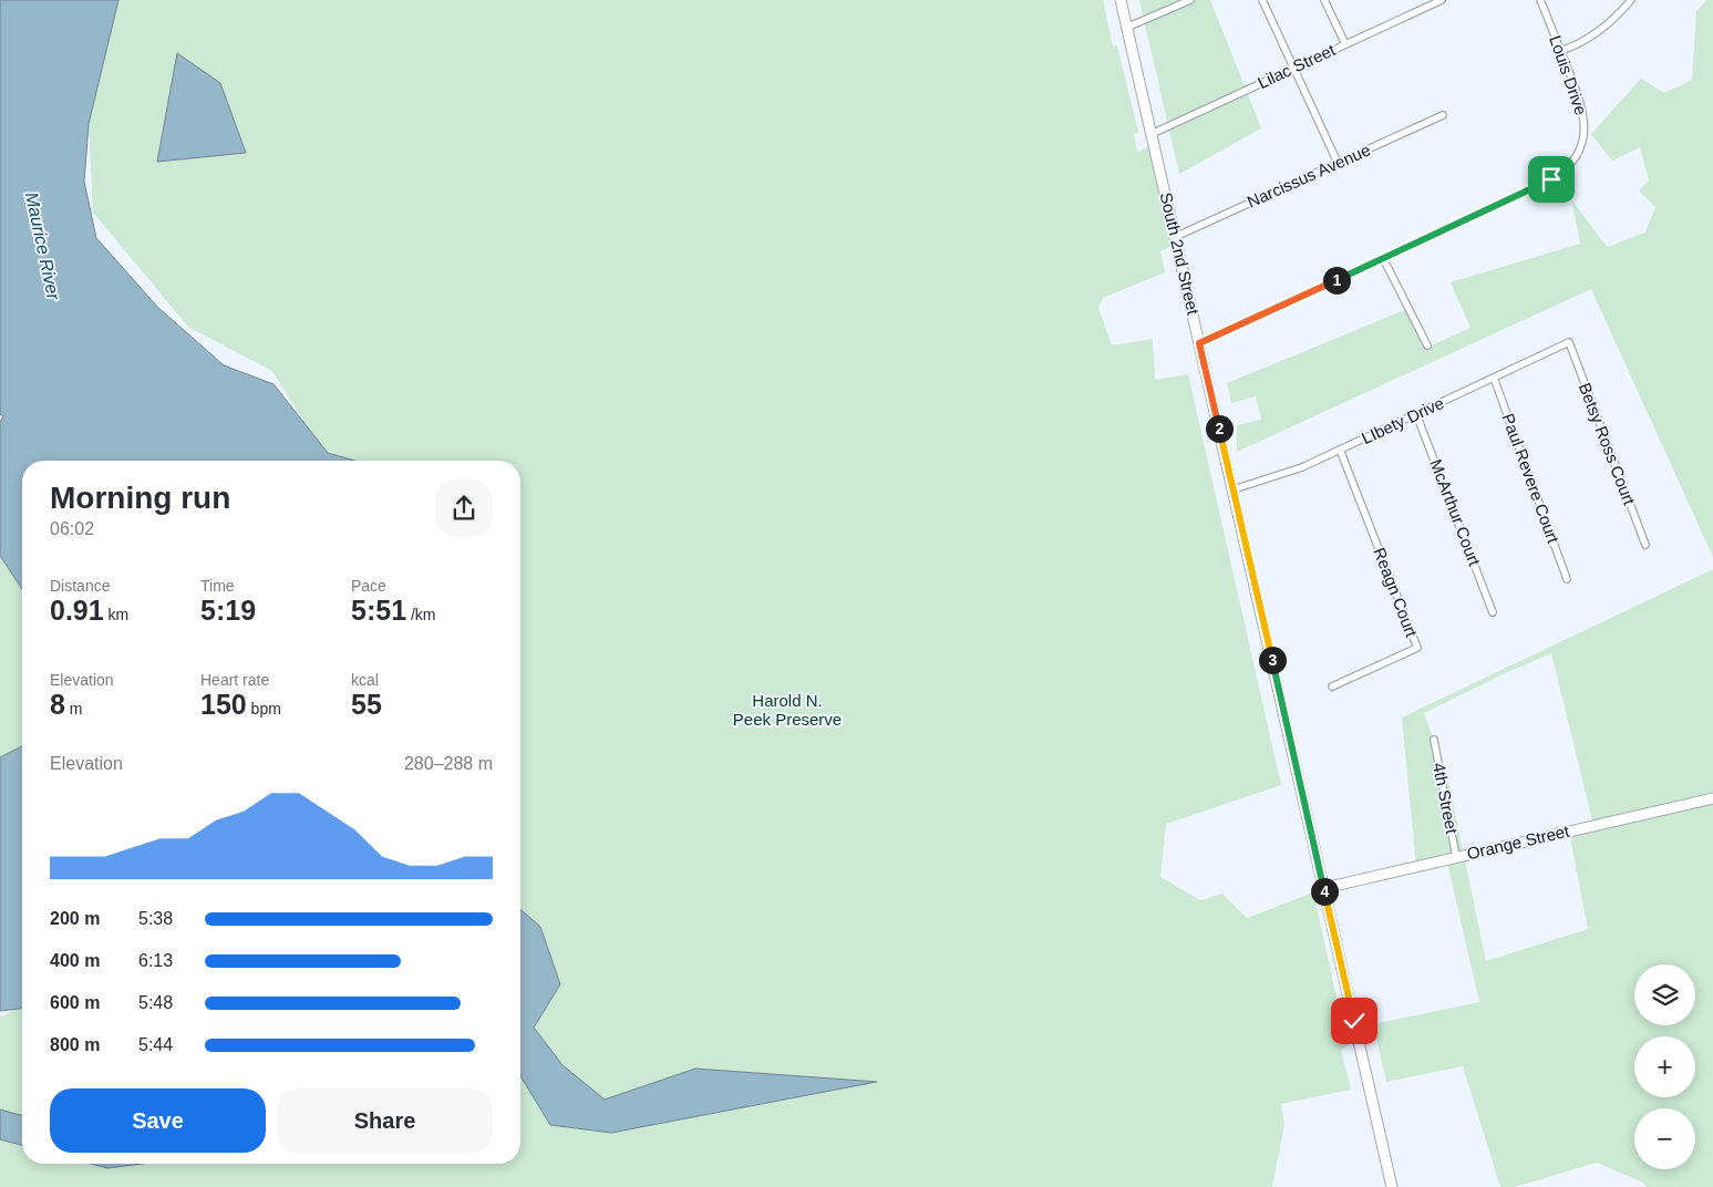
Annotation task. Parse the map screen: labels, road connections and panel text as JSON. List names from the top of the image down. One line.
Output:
{"streets":{"main road":["South 2nd Street","Orange Street"],"street":["Lilac Street","Louis Drive","Narcissus Avenue","LIbety Drive","Betsy Ross Court","Paul Revere Court","McArthur Court","Reagn Court","4th Street"]},"crossings":[["Lilac Street","South 2nd Street"],["Louis Drive","South 2nd Street"],["Narcissus Avenue","South 2nd Street"],["South 2nd Street","LIbety Drive"],["South 2nd Street","Orange Street"],["LIbety Drive","Betsy Ross Court"],["LIbety Drive","Paul Revere Court"],["LIbety Drive","McArthur Court"],["LIbety Drive","Reagn Court"],["4th Street","Orange Street"]],"water":["Maurice River"],"parks":["Harold N. Peek Preserve"],"page":{"pins":["1","2","3","4"],"heading":["Morning run","06:02"],"stats":[["Distance","0.91 km"],["Time","5:19"],["Pace","5:51 /km"],["Elevation","8 m"],["Heart rate","150 bpm"],["kcal","55"]],"chart":["Elevation","280–288 m"],"list":[{"name":"200 m","note":"5:38"},{"name":"400 m","note":"6:13"},{"name":"600 m","note":"5:48"},{"name":"800 m","note":"5:44"}],"map_buttons":["+","−"],"buttons":["Save","Share"]}}
